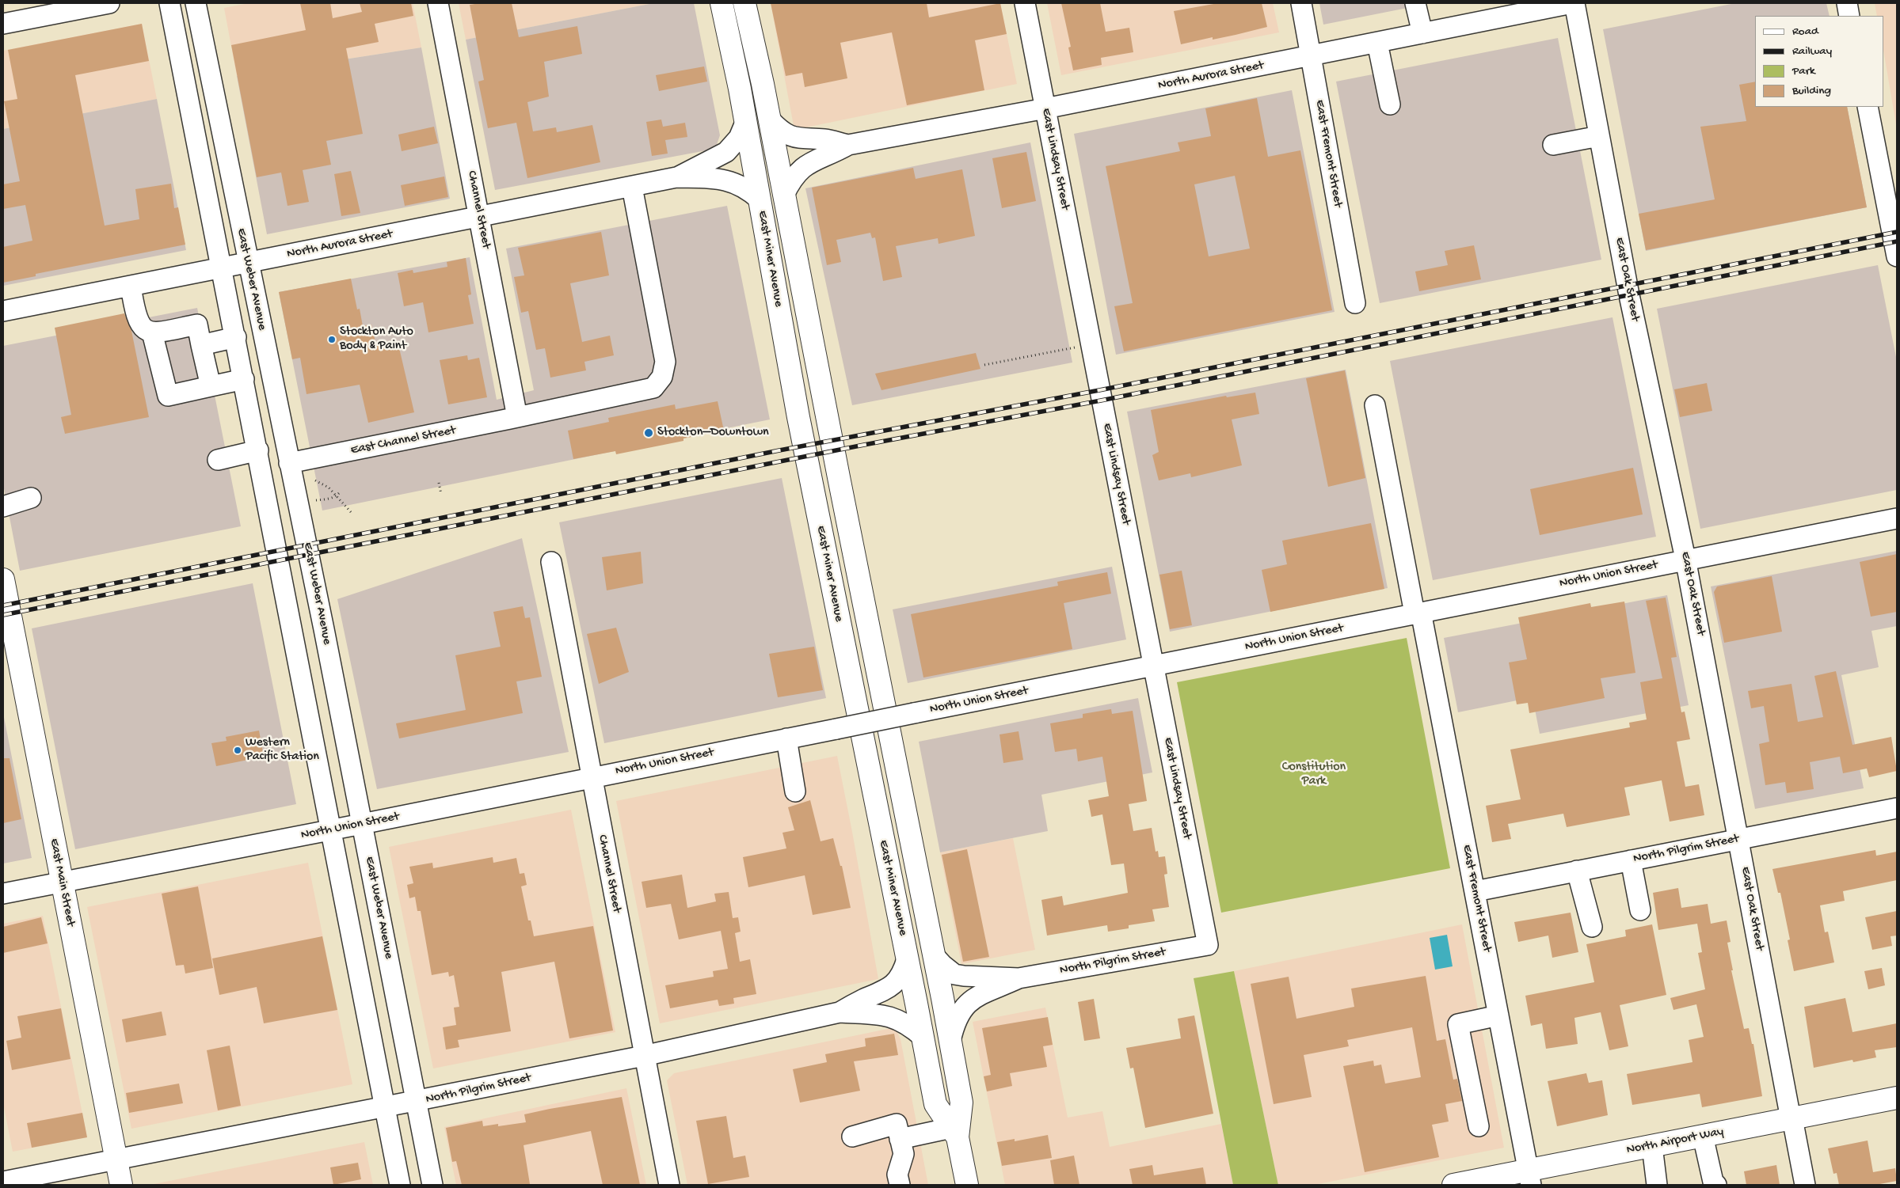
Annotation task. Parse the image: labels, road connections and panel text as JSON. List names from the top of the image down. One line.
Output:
{"streets":{"main road":["East Miner Avenue","East Main Street","North Airport Way"],"street":["North Aurora Street","East Fremont Street","East Lindsay Street","Channel Street","East Weber Avenue","East Oak Street","East Channel Street","North Union Street","North Pilgrim Street"]},"crossings":[["North Aurora Street","East Fremont Street"],["North Aurora Street","East Lindsay Street"],["North Aurora Street","Channel Street"],["North Aurora Street","East Miner Avenue"],["North Aurora Street","East Weber Avenue"],["North Aurora Street","East Oak Street"],["North Aurora Street","East Channel Street"],["East Fremont Street","North Union Street"],["East Fremont Street","North Pilgrim Street"],["East Fremont Street","North Airport Way"],["East Lindsay Street","North Union Street"],["East Lindsay Street","North Pilgrim Street"],["Channel Street","East Channel Street"],["Channel Street","North Union Street"],["Channel Street","North Pilgrim Street"],["East Miner Avenue","North Pilgrim Street"],["East Weber Avenue","East Channel Street"],["East Weber Avenue","North Union Street"],["East Weber Avenue","North Pilgrim Street"],["East Oak Street","North Union Street"],["East Oak Street","North Pilgrim Street"],["East Oak Street","North Airport Way"],["North Union Street","East Main Street"],["North Pilgrim Street","East Main Street"]],"parks":["Constitution Park"],"places":["Stockton Auto Body & Paint","Stockton–Downtown","Western Pacific Station"],"legend":["Road","Railway","Park","Building"]}
